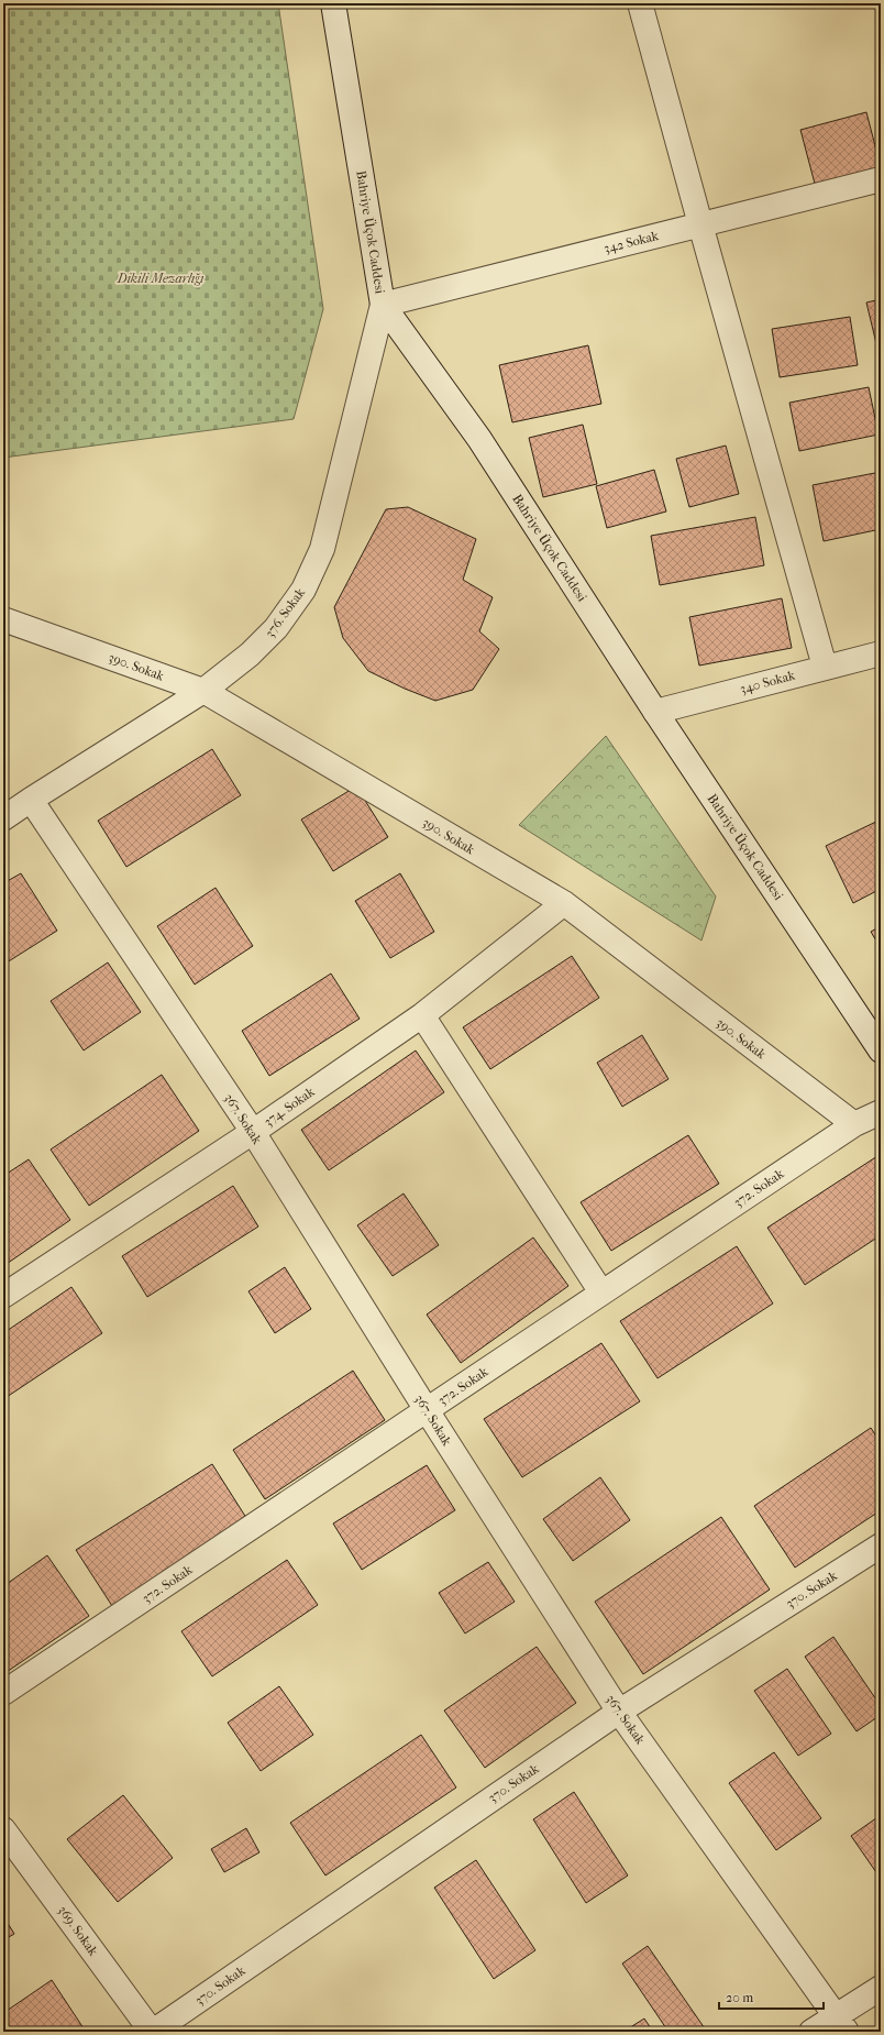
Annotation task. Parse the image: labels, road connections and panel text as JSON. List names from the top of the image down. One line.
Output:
{"streets":{"street":["Bahriye Üçok Caddesi","342 Sokak","376. Sokak","390. Sokak","340 Sokak","374. Sokak","367. Sokak","372. Sokak","370. Sokak","369. Sokak"]},"crossings":[["Bahriye Üçok Caddesi","342 Sokak"],["Bahriye Üçok Caddesi","376. Sokak"],["Bahriye Üçok Caddesi","340 Sokak"],["342 Sokak","376. Sokak"],["376. Sokak","390. Sokak"],["376. Sokak","367. Sokak"],["390. Sokak","374. Sokak"],["390. Sokak","372. Sokak"],["374. Sokak","367. Sokak"],["367. Sokak","372. Sokak"],["367. Sokak","370. Sokak"],["370. Sokak","369. Sokak"]],"parks":["Dikili Mezarlığı"],"scale_bar":"20 m"}
